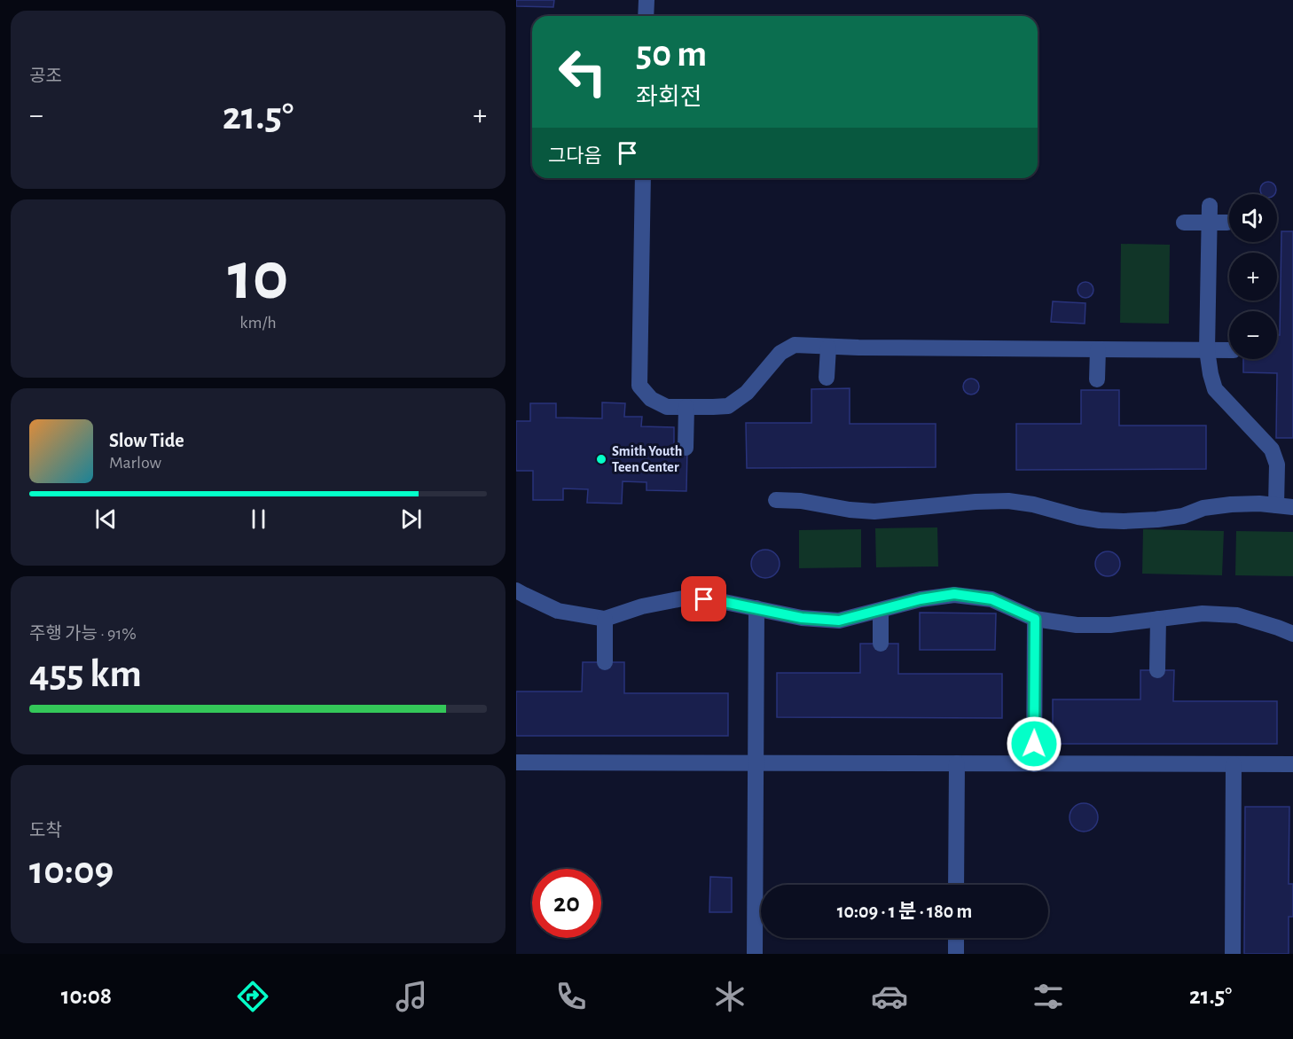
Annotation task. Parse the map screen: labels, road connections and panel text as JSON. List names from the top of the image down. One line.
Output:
{"places":["Smith Youth Teen Center"],"page":{"tile":["공조",["10","km/h"],["주행 가능 · 91%","455 km"],["도착","10:09"]],"turn":["50 m","좌회전"],"heat":["−","21.5°","+"],"then":"그다음","map_buttons":["+","−"],"song":["Slow Tide","Marlow"],"limit":"20","trip":"10:09 · 1 분 · 180 m","tabs":["10:08","21.5°"]}}
